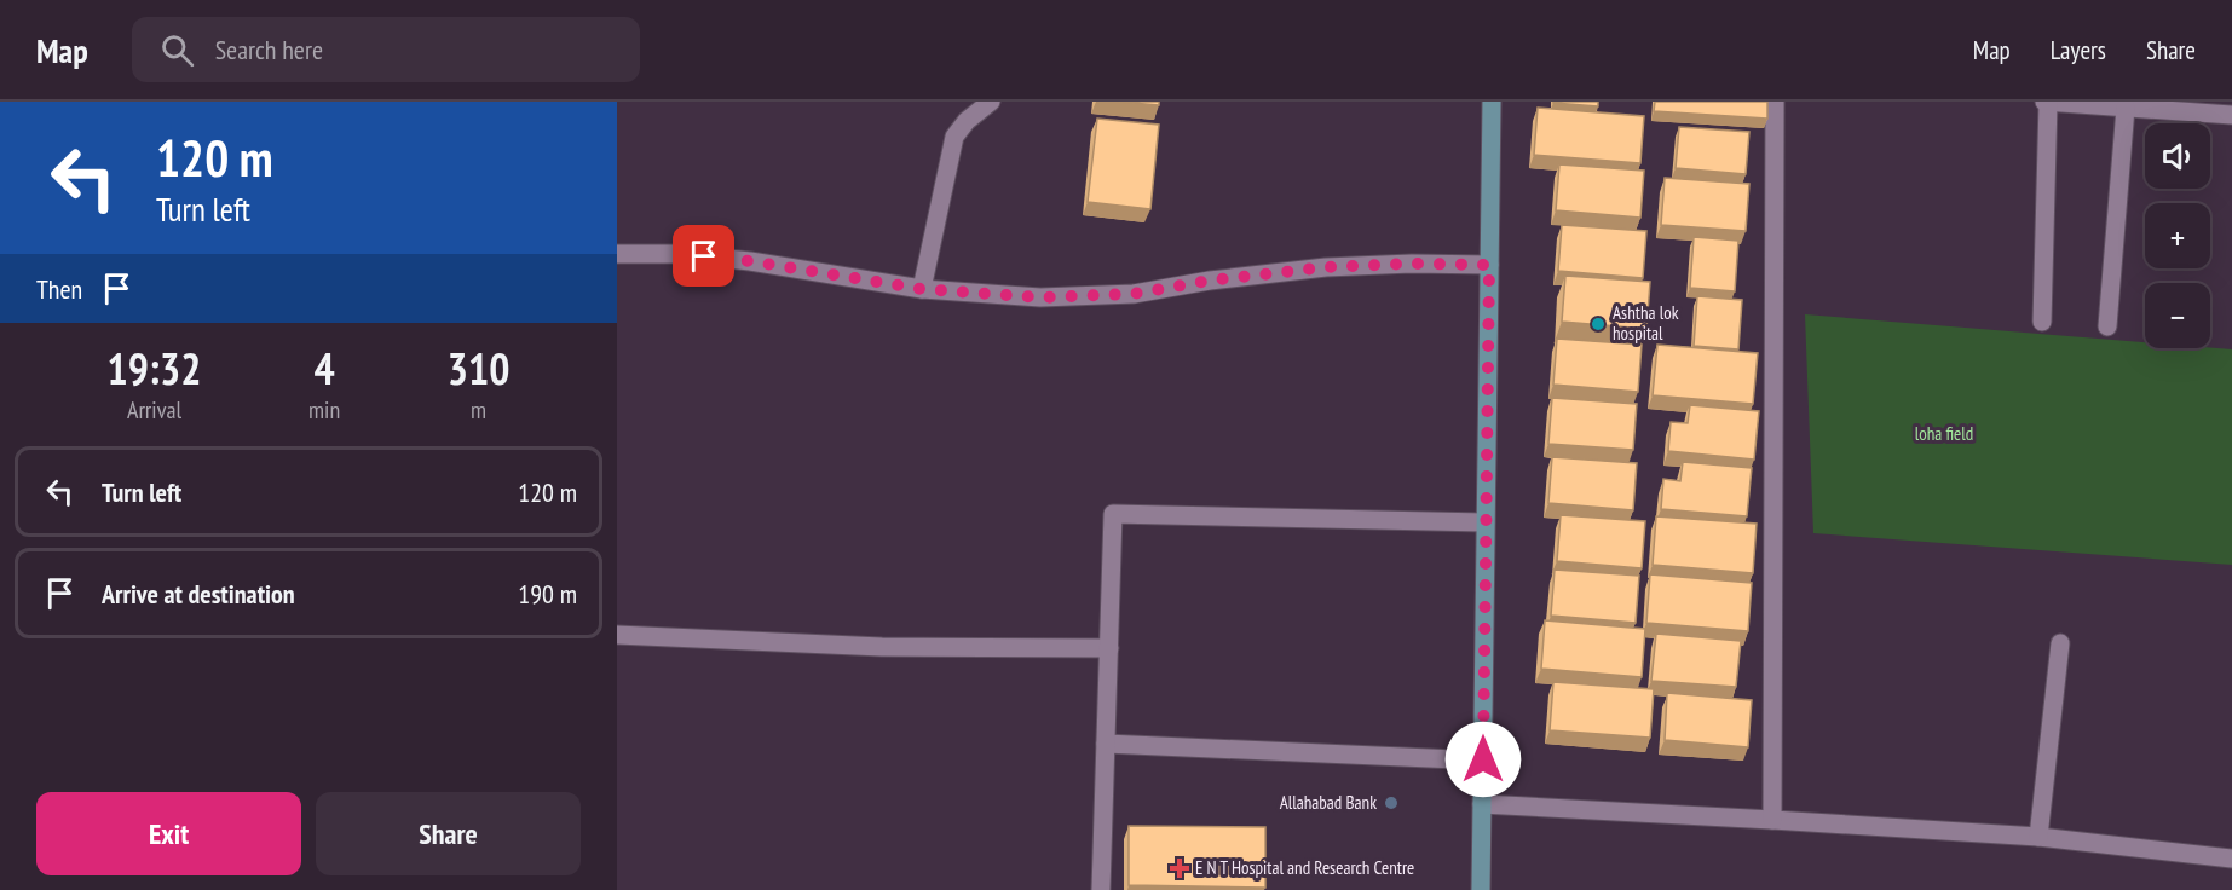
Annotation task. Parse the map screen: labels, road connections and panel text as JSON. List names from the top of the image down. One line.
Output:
{"parks":["loha field"],"places":{"other":["Ashtha lok hospital","Allahabad Bank"],"health":["E N T Hospital and Research Centre"]},"page":{"header":"Map","search":"Search here","nav":["Map","Layers","Share"],"turn":["120 m","Turn left"],"map_buttons":["+","−"],"then":"Then","eta":["19:32","Arrival","4","min","310","m"],"list":[{"name":"Turn left","value":"120 m"},{"name":"Arrive at destination","value":"190 m"}],"buttons":["Exit","Share"]}}
